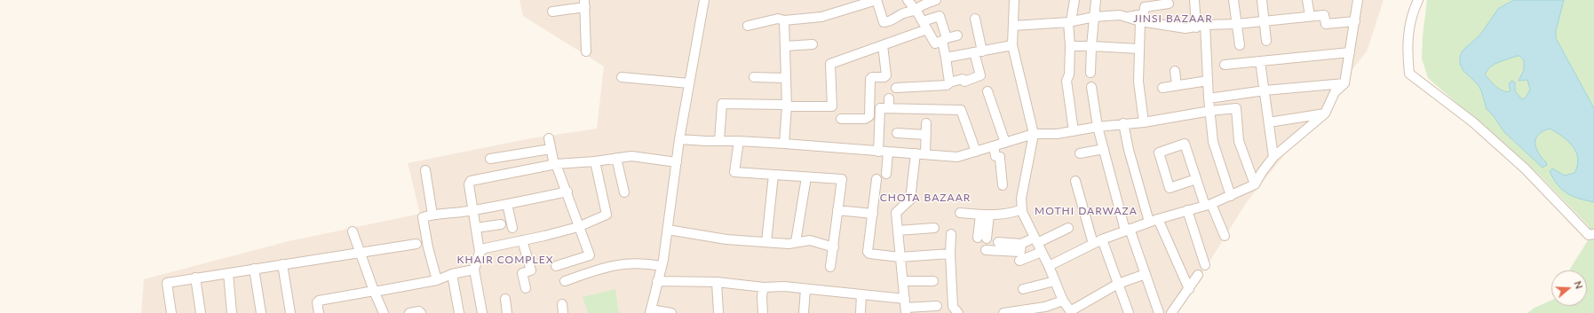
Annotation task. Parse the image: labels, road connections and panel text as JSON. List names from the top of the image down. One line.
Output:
{"districts":["JINSI BAZAAR","CHOTA BAZAAR","MOTHI DARWAZA","KHAIR COMPLEX"],"north":"right"}
